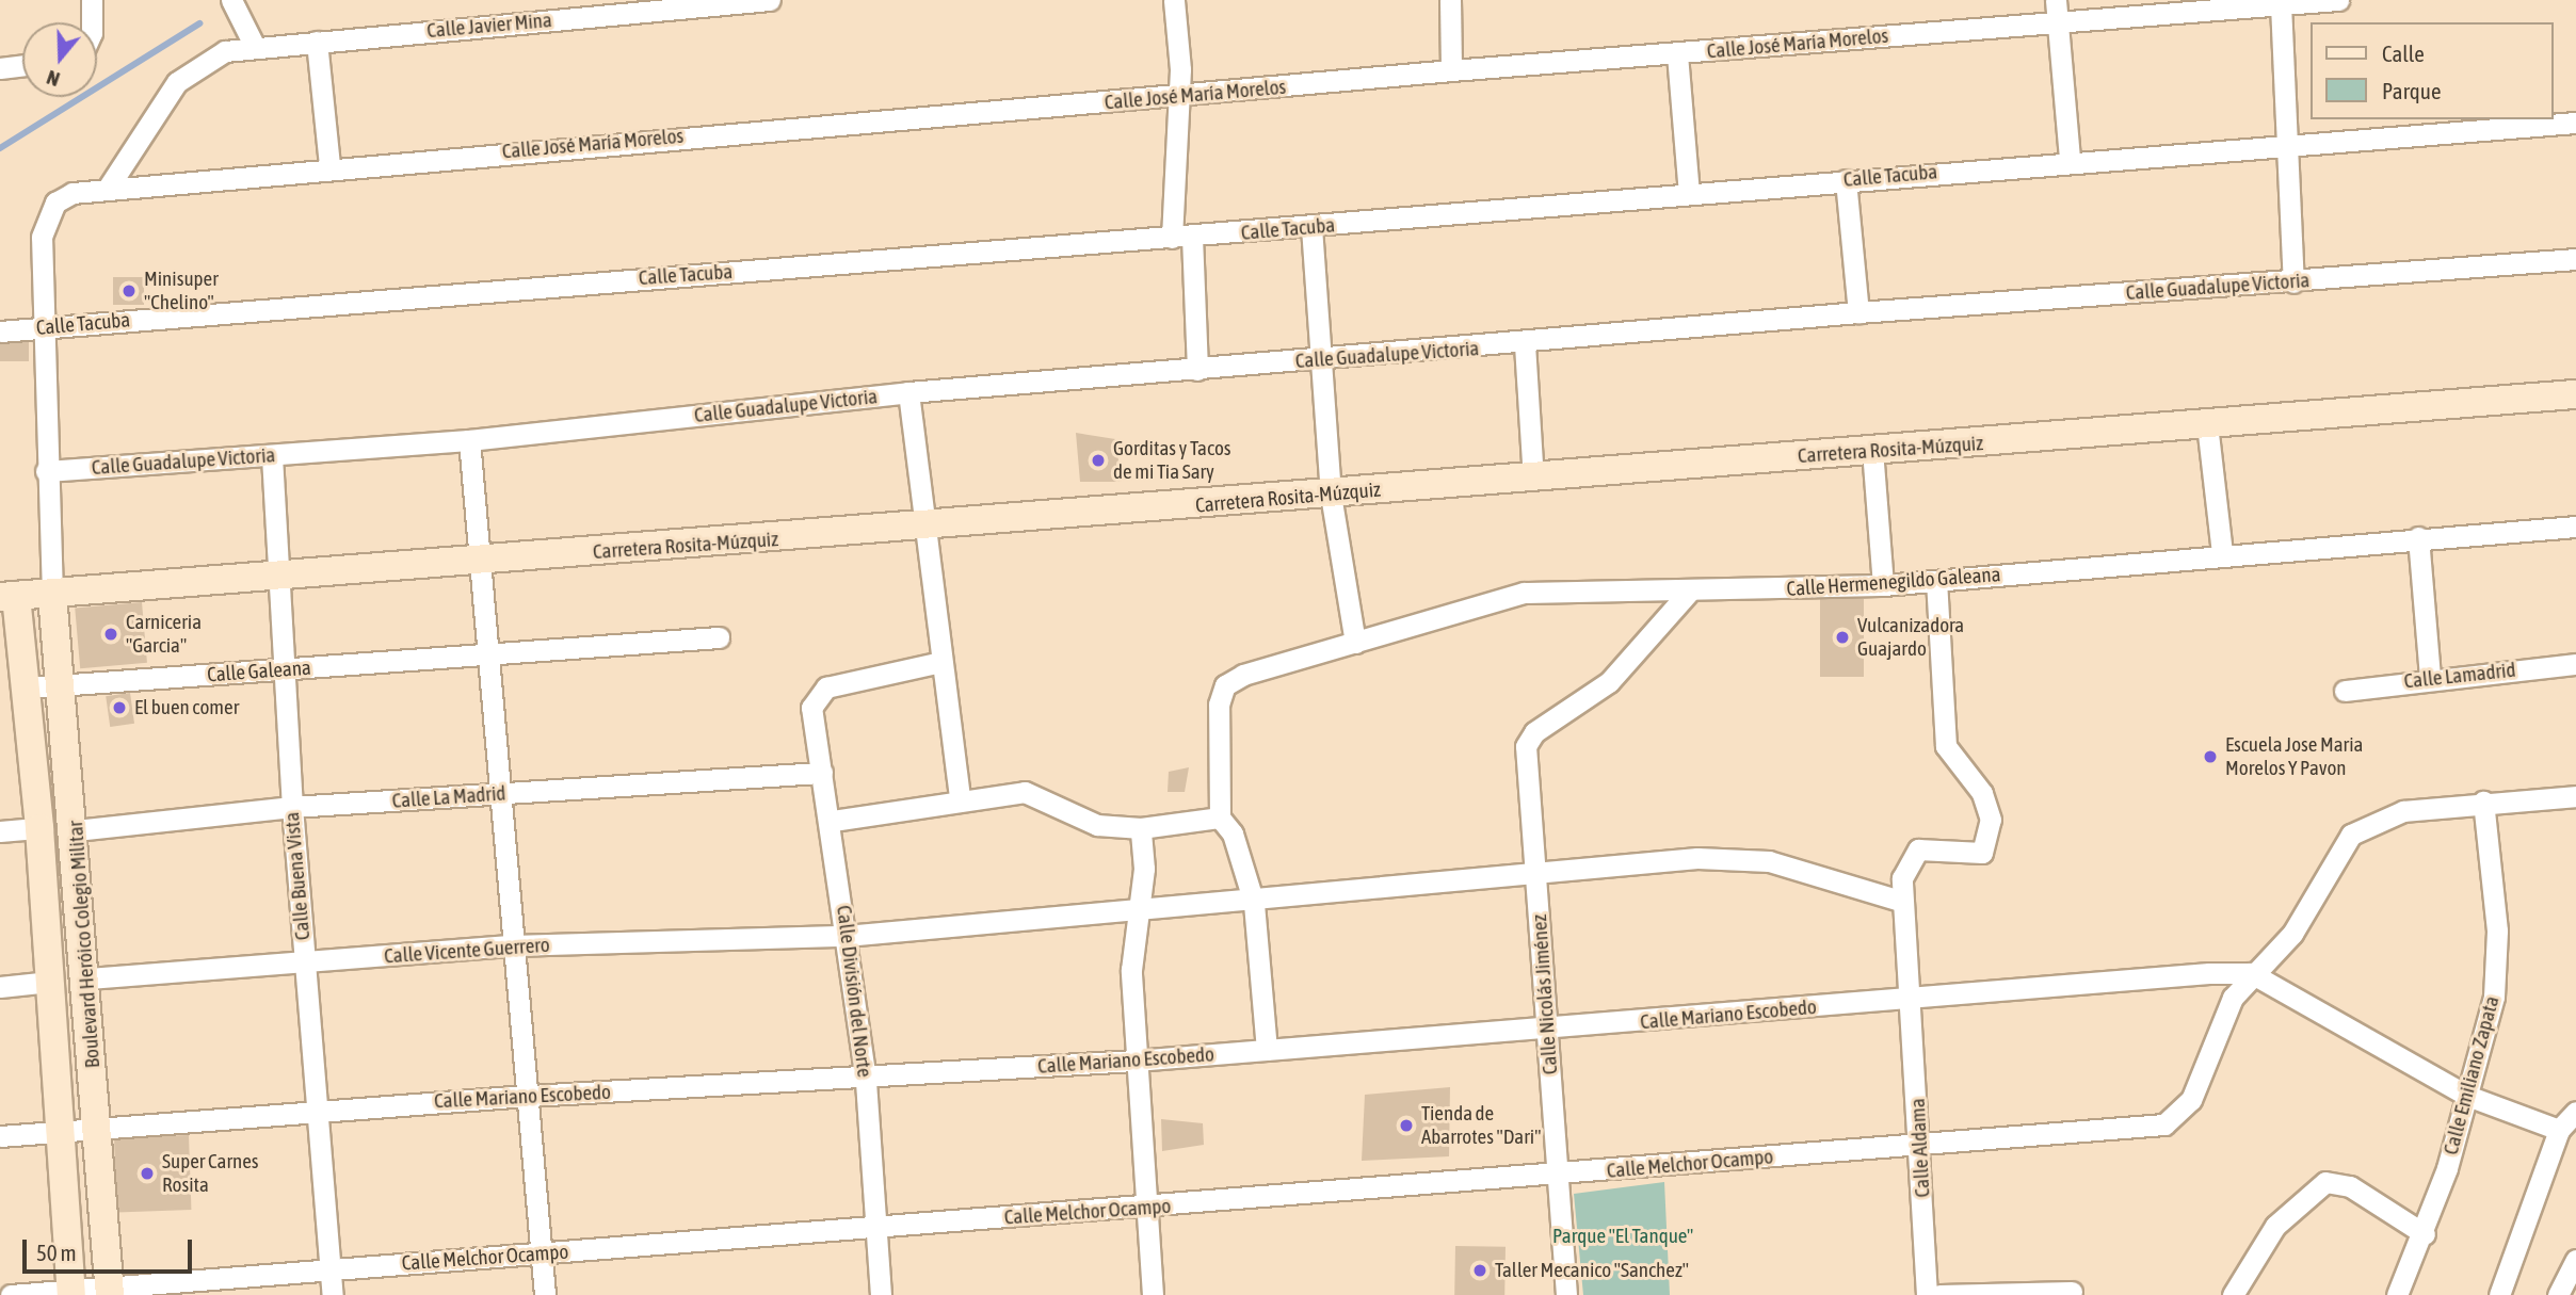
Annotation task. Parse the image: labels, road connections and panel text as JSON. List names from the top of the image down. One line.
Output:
{"streets":{"main road":["Carretera Rosita-Múzquiz","Boulevard Heróico Colegio Militar"],"street":["Calle Javier Mina","Calle José María Morelos","Calle Tacuba","Calle Guadalupe Victoria","Calle Hermenegildo Galeana","Calle Galeana","Calle Lamadrid","Calle La Madrid","Calle Buena Vista","Calle Vicente Guerrero","Calle División del Norte","Calle Nicolás Jiménez","Calle Mariano Escobedo","Calle Emiliano Zapata","Calle Aldama","Calle Melchor Ocampo"]},"crossings":[["Calle Javier Mina","Calle José María Morelos"],["Calle José María Morelos","Calle Tacuba"],["Calle Guadalupe Victoria","Calle Buena Vista"],["Carretera Rosita-Múzquiz","Calle Buena Vista"],["Carretera Rosita-Múzquiz","Boulevard Heróico Colegio Militar"],["Calle Hermenegildo Galeana","Calle Nicolás Jiménez"],["Calle Hermenegildo Galeana","Calle Aldama"],["Calle Galeana","Calle Buena Vista"],["Calle Galeana","Boulevard Heróico Colegio Militar"],["Calle La Madrid","Calle Buena Vista"],["Calle La Madrid","Boulevard Heróico Colegio Militar"],["Calle La Madrid","Calle División del Norte"],["Calle Buena Vista","Calle Vicente Guerrero"],["Calle Buena Vista","Calle Mariano Escobedo"],["Calle Buena Vista","Calle Melchor Ocampo"],["Boulevard Heróico Colegio Militar","Calle Vicente Guerrero"],["Boulevard Heróico Colegio Militar","Calle Mariano Escobedo"],["Boulevard Heróico Colegio Militar","Calle Melchor Ocampo"],["Calle Vicente Guerrero","Calle División del Norte"],["Calle Vicente Guerrero","Calle Nicolás Jiménez"],["Calle Vicente Guerrero","Calle Aldama"],["Calle División del Norte","Calle Mariano Escobedo"],["Calle División del Norte","Calle Melchor Ocampo"],["Calle Nicolás Jiménez","Calle Mariano Escobedo"],["Calle Nicolás Jiménez","Calle Melchor Ocampo"],["Calle Mariano Escobedo","Calle Aldama"],["Calle Mariano Escobedo","Calle Melchor Ocampo"],["Calle Aldama","Calle Melchor Ocampo"]],"parks":["Parque \"El Tanque\""],"places":["Minisuper \"Chelino\"","Gorditas y Tacos de mi Tia Sary","Carniceria \"Garcia\"","Vulcanizadora Guajardo","El buen comer","Escuela Jose Maria Morelos Y Pavon","Tienda de Abarrotes \"Dari\"","Super Carnes Rosita","Taller Mecanico \"Sanchez\""],"legend":["Calle","Parque"],"scale_bar":"50 m","north":"bottom"}
